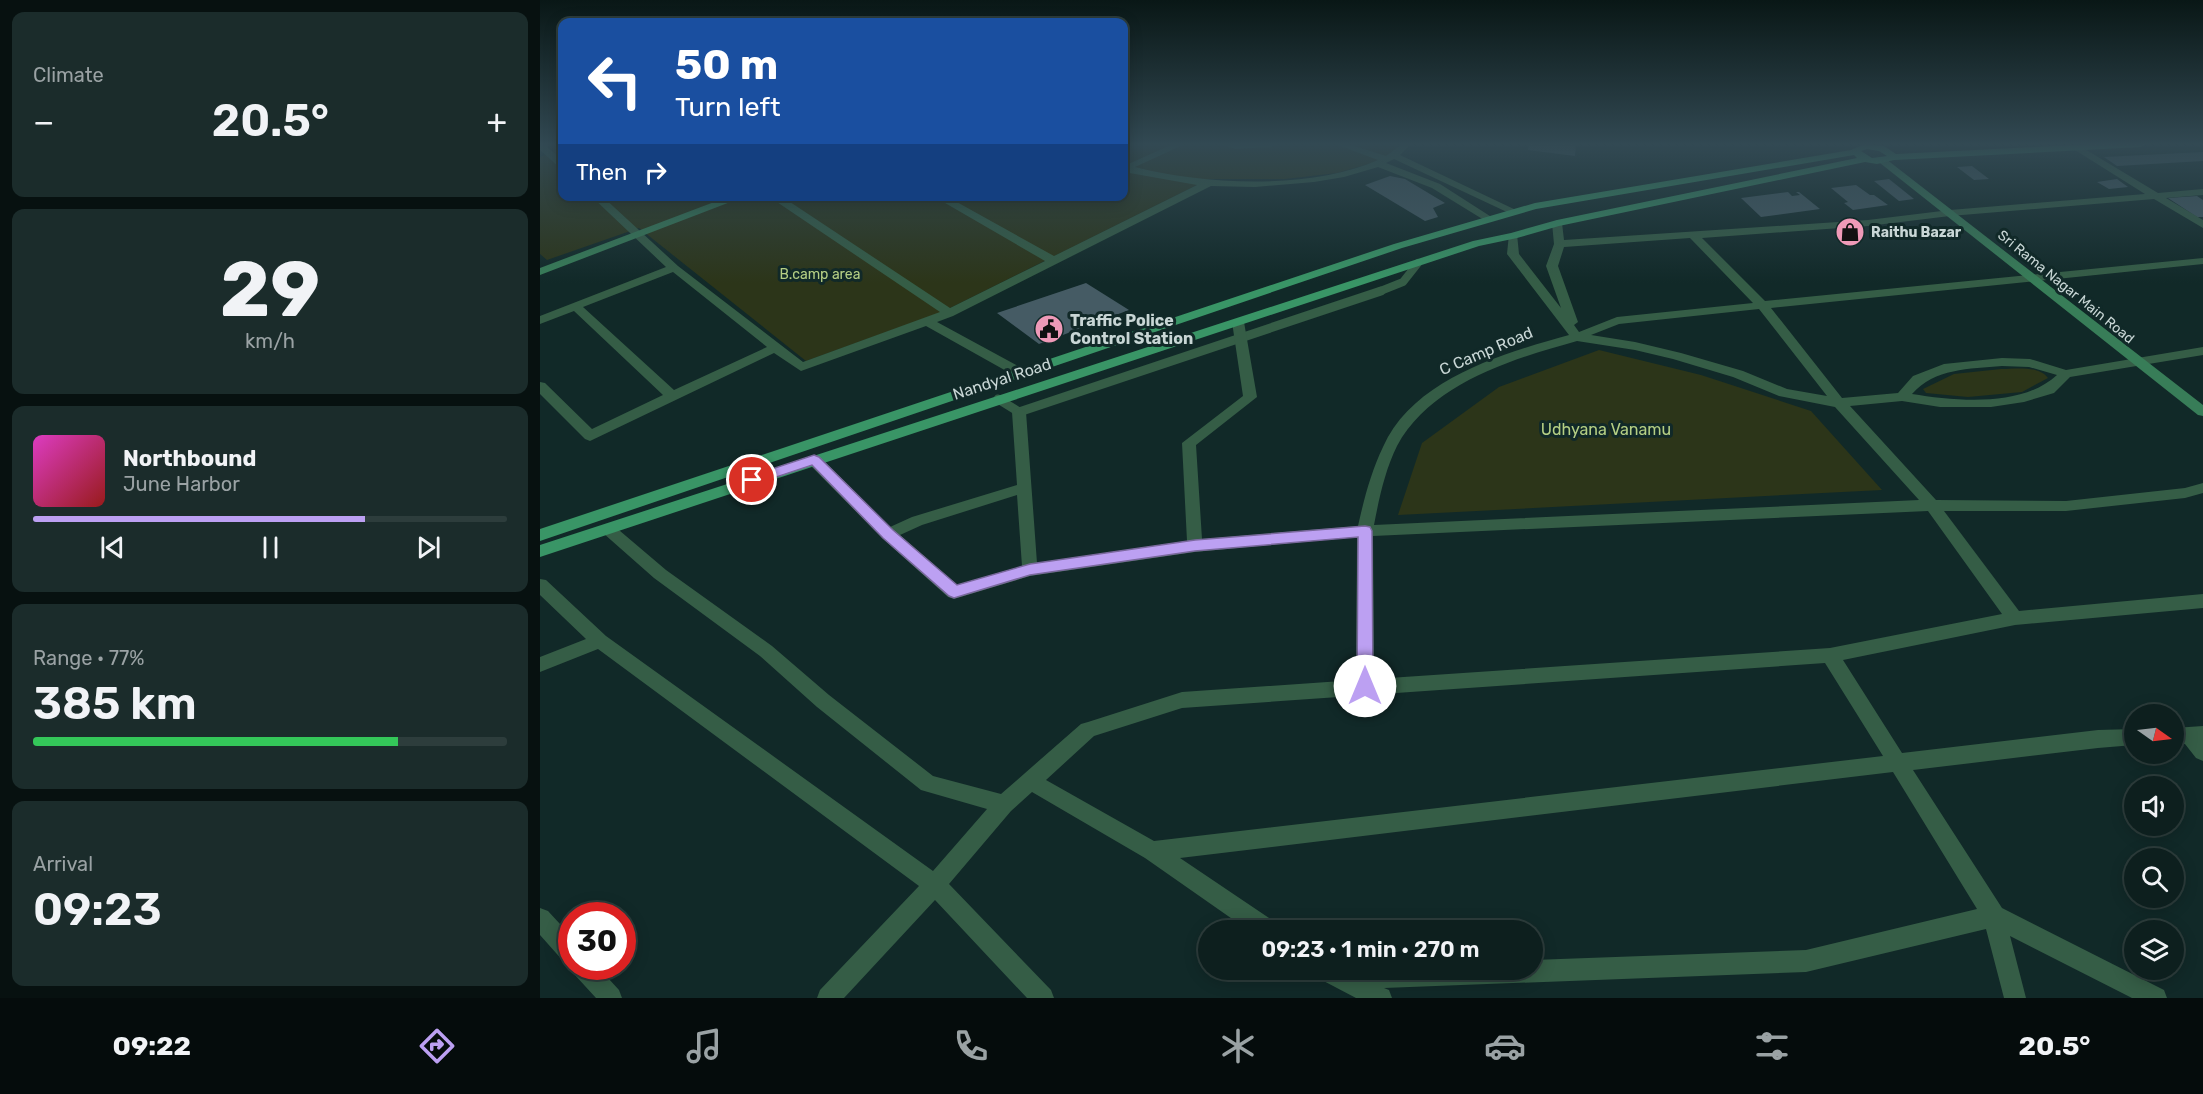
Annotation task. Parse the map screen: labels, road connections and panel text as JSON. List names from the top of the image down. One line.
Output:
{"streets":{"main road":["Nandyal Road"],"street":["Sri Rama Nagar Main Road","C Camp Road"]},"parks":["B.camp area","Udhyana Vanamu"],"places":{"shop":["Raithu Bazar"],"public building":["Traffic Police Control Station"]},"north":"right","page":{"tile":["Climate",["29","km/h"],["Range · 77%","385 km"],["Arrival","09:23"]],"turn":["50 m","Turn left"],"heat":["−","20.5°","+"],"then":"Then","song":["Northbound","June Harbor"],"limit":"30","trip":"09:23 · 1 min · 270 m","tabs":["09:22","20.5°"]}}
